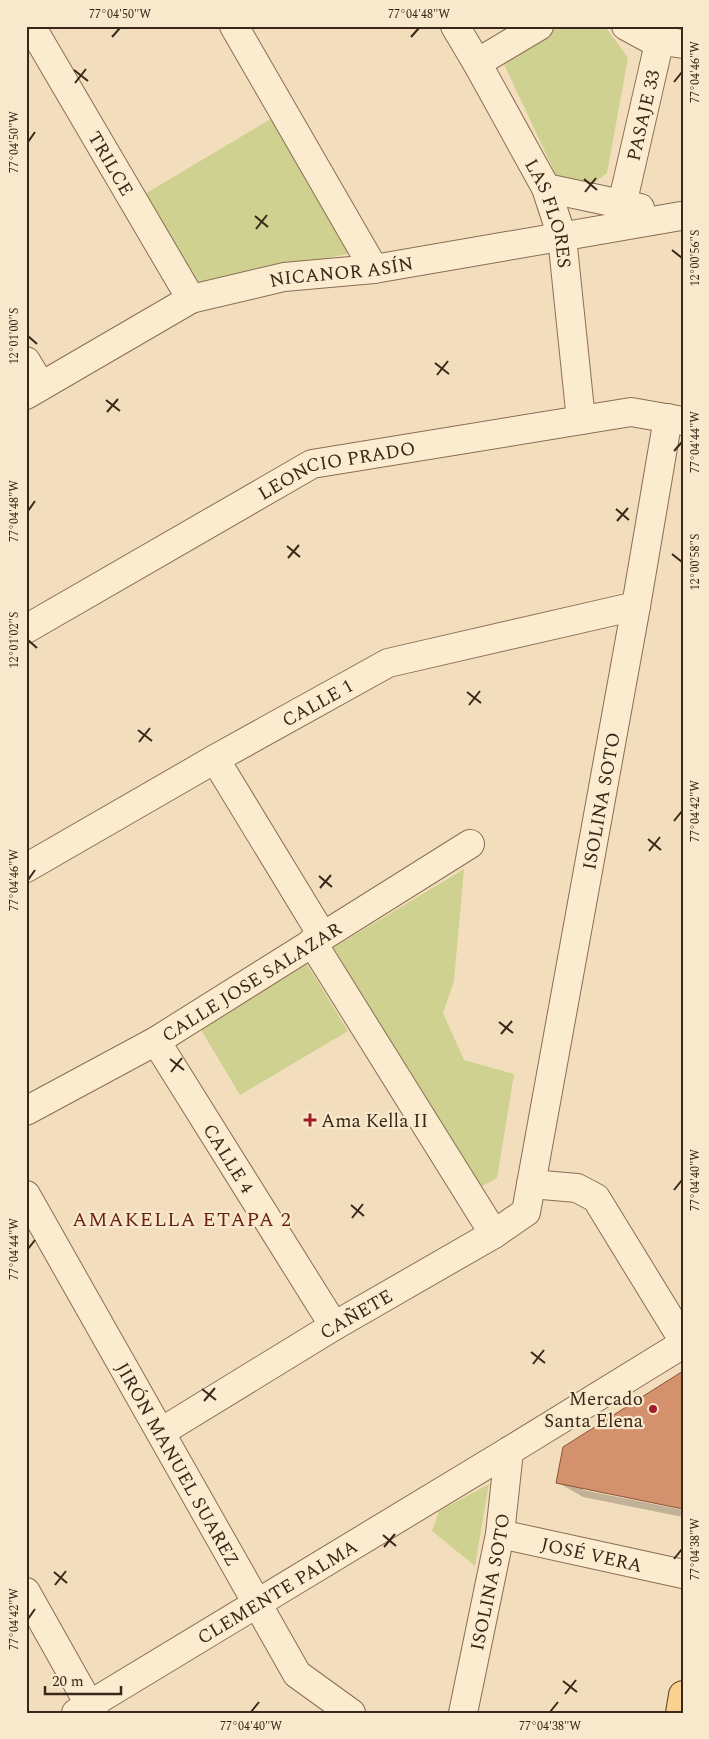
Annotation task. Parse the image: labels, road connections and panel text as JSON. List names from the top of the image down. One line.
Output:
{"streets":{"street":["PASAJE 33","TRILCE","LAS FLORES","NICANOR ASÍN","LEONCIO PRADO","CALLE 1","ISOLINA SOTO","CALLE JOSE SALAZAR","CALLE 4","CAÑETE","JIRÓN MANUEL SUAREZ","JOSÉ VERA","CLEMENTE PALMA"]},"crossings":[["PASAJE 33","NICANOR ASÍN"],["TRILCE","NICANOR ASÍN"],["LAS FLORES","NICANOR ASÍN"],["LAS FLORES","LEONCIO PRADO"],["LEONCIO PRADO","ISOLINA SOTO"],["CALLE 1","ISOLINA SOTO"],["ISOLINA SOTO","CAÑETE"],["ISOLINA SOTO","JOSÉ VERA"],["ISOLINA SOTO","CLEMENTE PALMA"],["CALLE JOSE SALAZAR","CALLE 4"],["CALLE 4","CAÑETE"],["CAÑETE","JIRÓN MANUEL SUAREZ"],["JIRÓN MANUEL SUAREZ","CLEMENTE PALMA"]],"districts":["AMAKELLA ETAPA 2"],"places":{"health":["Ama Kella II"],"other":["Mercado Santa Elena"]},"scale_bar":"20 m","coordinates":["77°04'50\"W","77°04'48\"W","77°04'46\"W","12°00'56\"S","12°01'00\"S","77°04'44\"W","12°00'58\"S","12°01'02\"S","77°04'42\"W","77°04'40\"W","77°04'38\"W"]}
